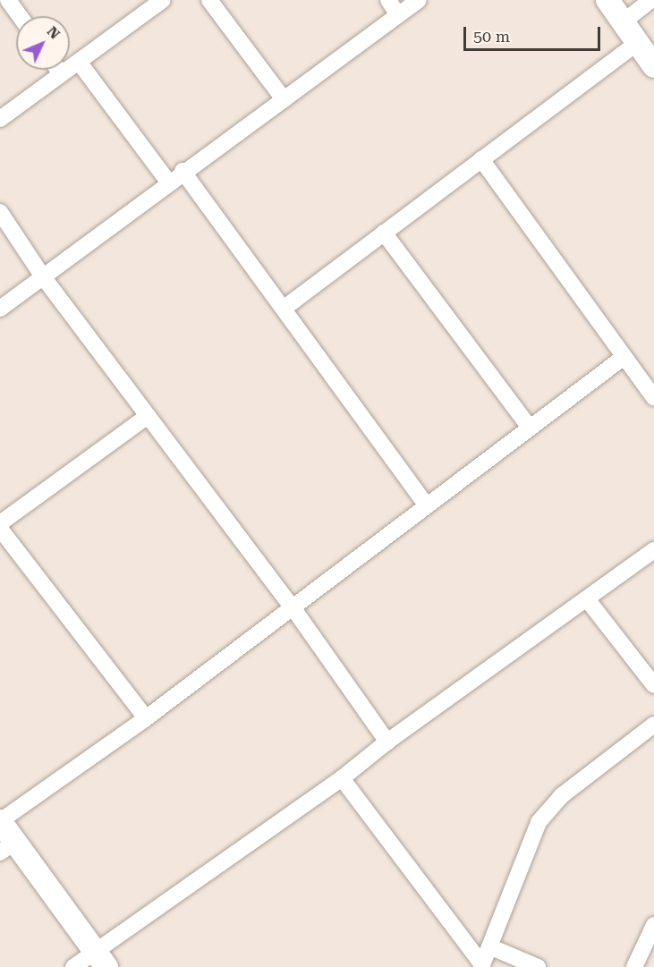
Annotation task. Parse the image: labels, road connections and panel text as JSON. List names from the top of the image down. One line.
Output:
{"scale_bar":"50 m","north":"top right"}
